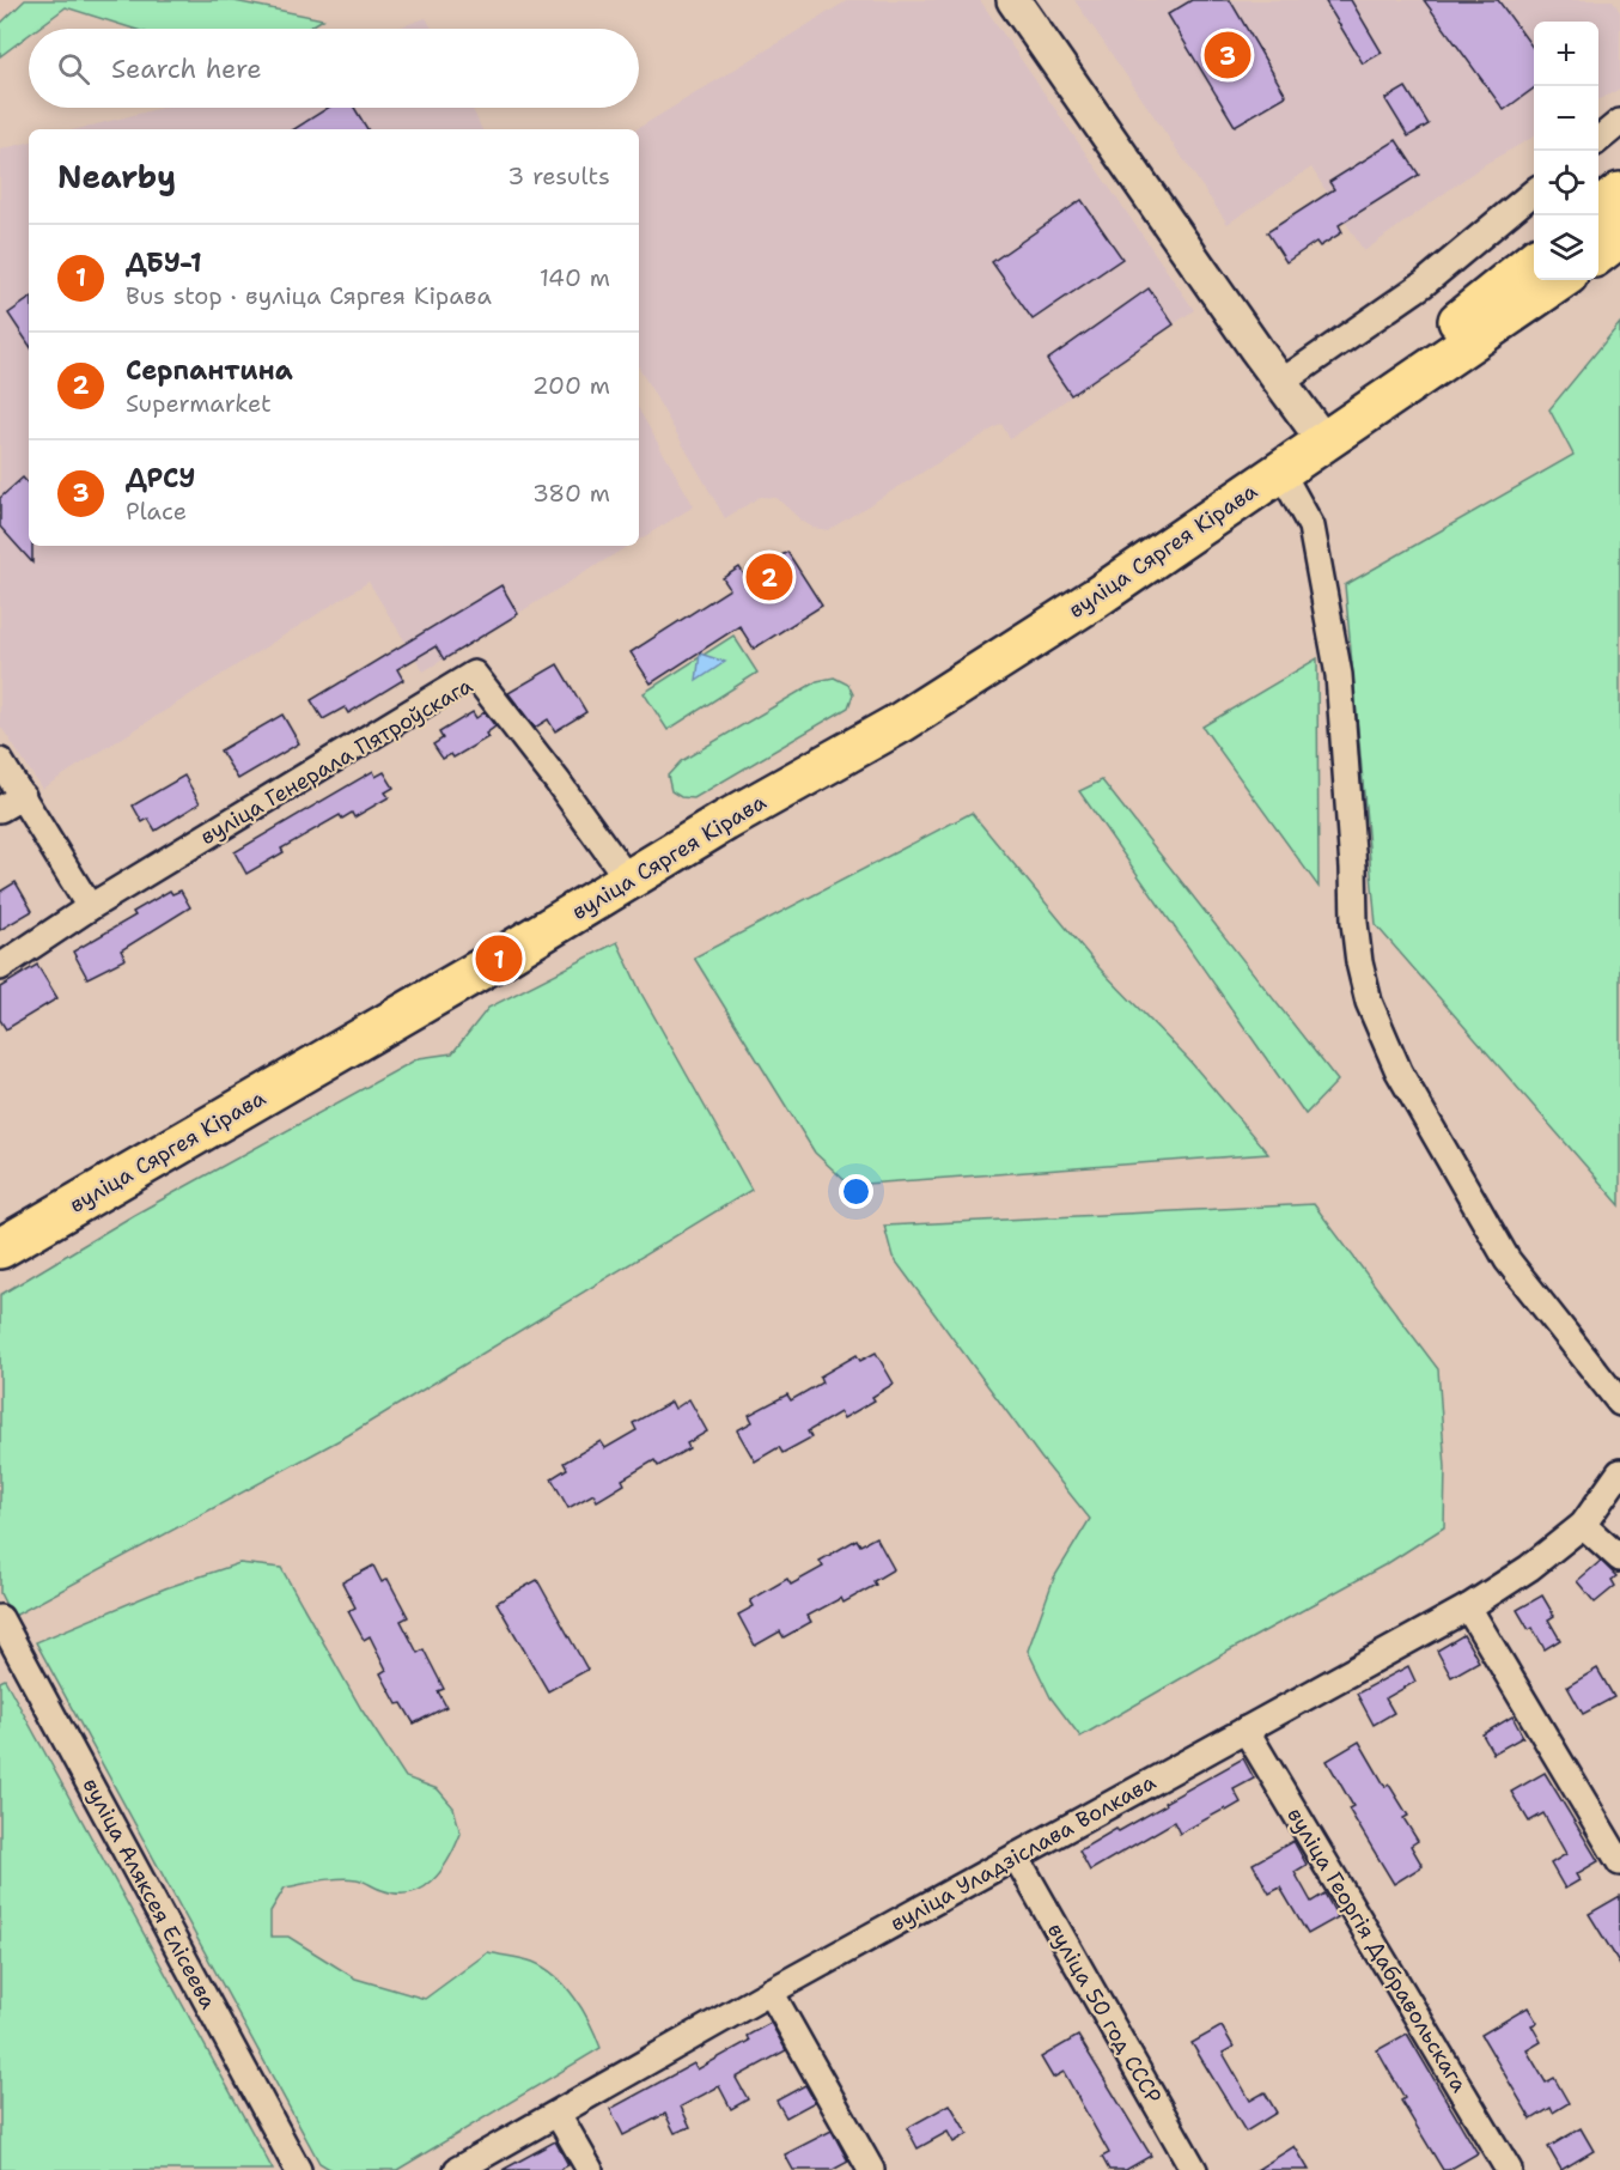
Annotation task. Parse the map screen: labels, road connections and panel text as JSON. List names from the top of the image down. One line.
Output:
{"streets":{"main road":["вуліца Сяргея Кірава"],"street":["вуліца Генерала Пятроўскага","вуліца Уладзіслава Волкава","вуліца Аляксея Елісеева","вуліца Георгія Дабравольскага","вуліца 50 год СССР"]},"crossings":[["вуліца Сяргея Кірава","вуліца Генерала Пятроўскага"],["вуліца Уладзіслава Волкава","вуліца Георгія Дабравольскага"],["вуліца Уладзіслава Волкава","вуліца 50 год СССР"]],"page":{"map_buttons":["+","−"],"pins":["3","2","1"],"search":"Search here","heading":["Nearby","3 results"],"list":[{"mark":"1","name":"ДБУ-1","note":"Bus stop · вуліца Сяргея Кірава","value":"140 m"},{"mark":"2","name":"Серпантина","note":"Supermarket","value":"200 m"},{"mark":"3","name":"ДРСУ","note":"Place","value":"380 m"}]}}
